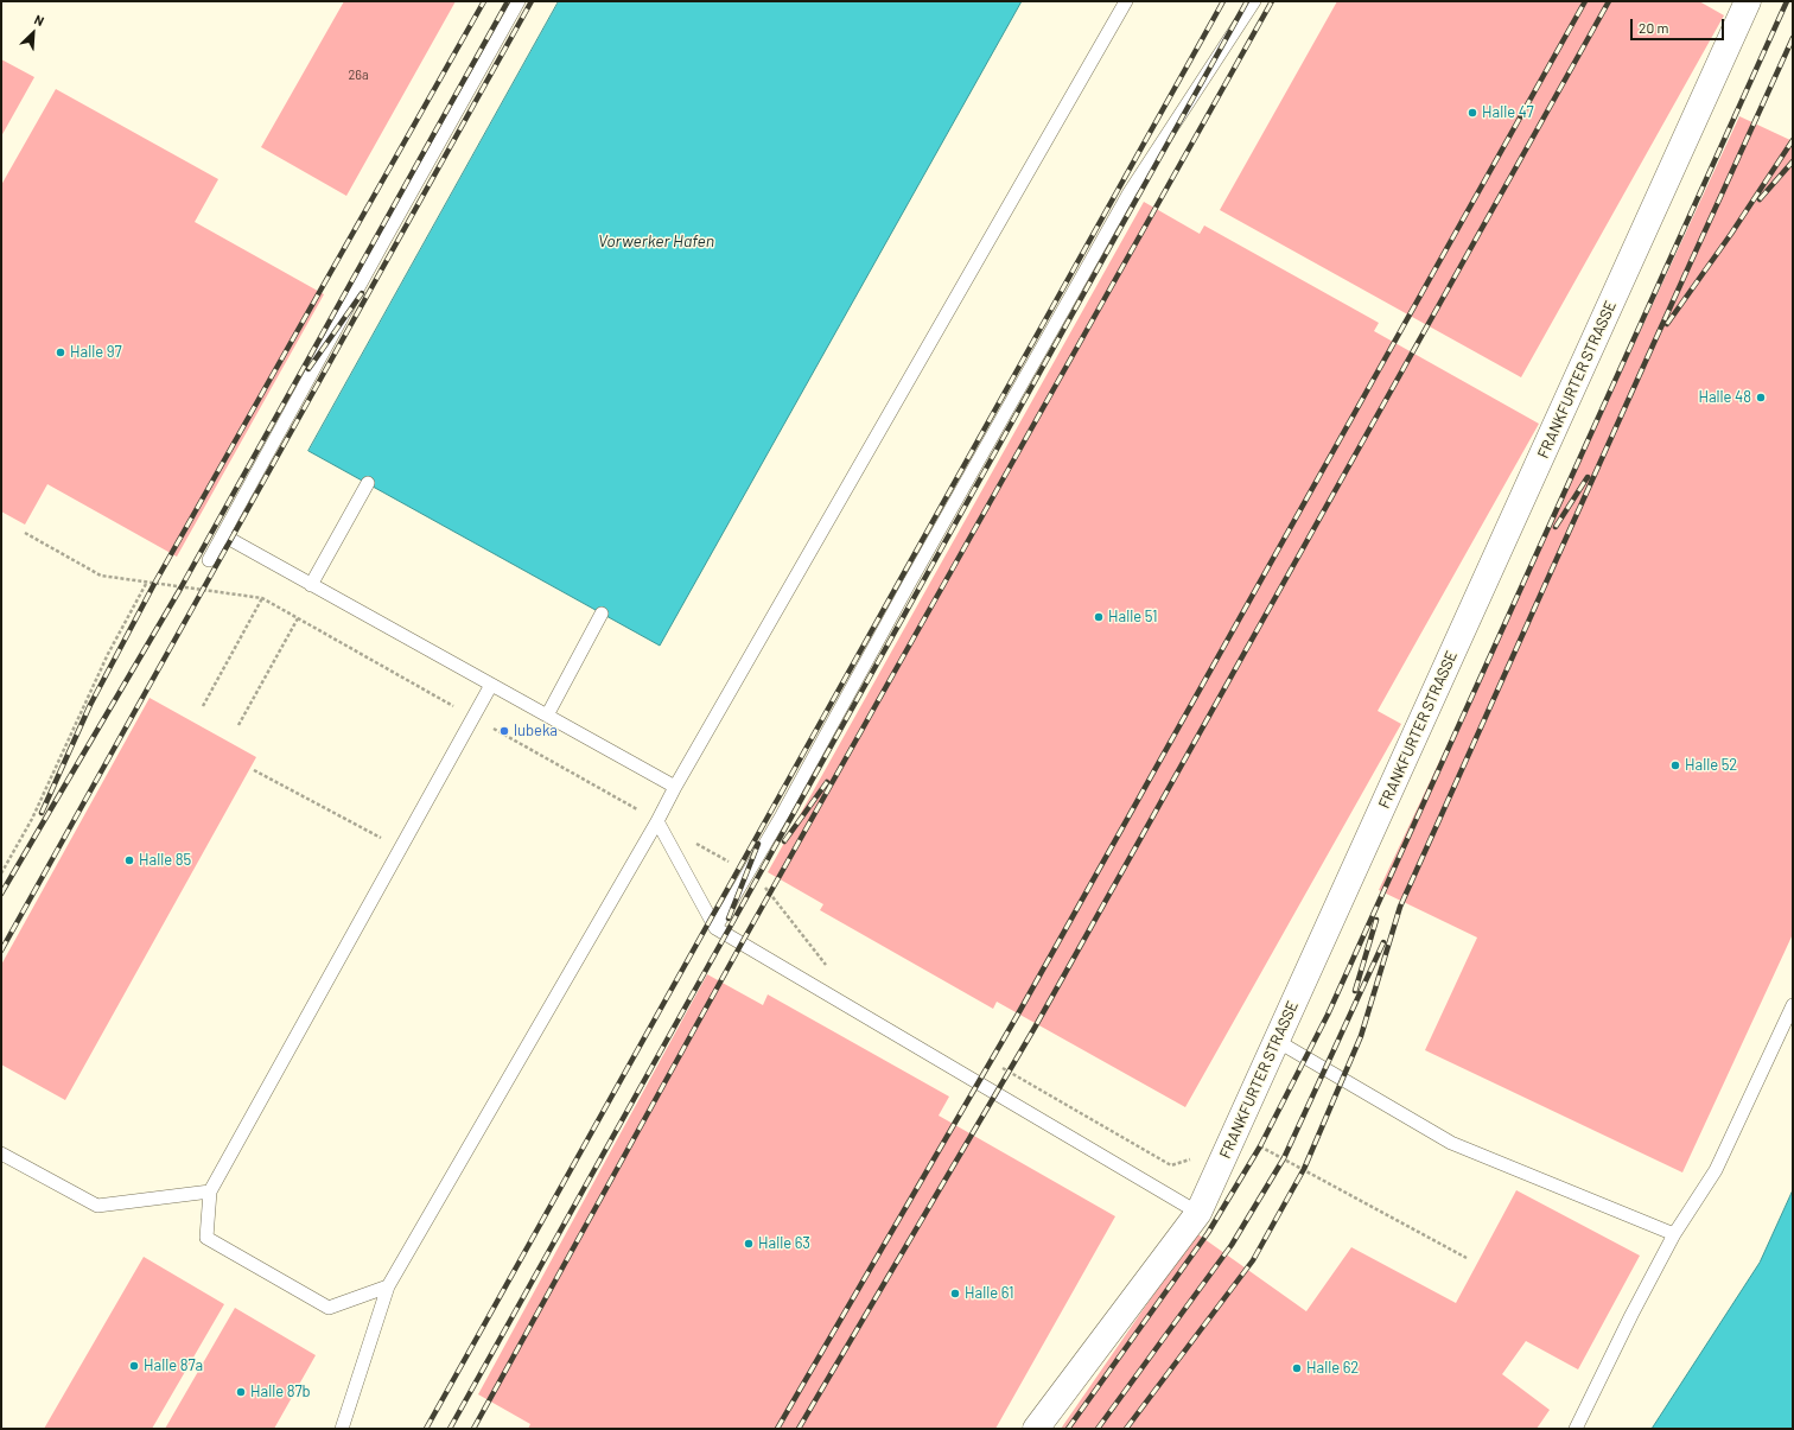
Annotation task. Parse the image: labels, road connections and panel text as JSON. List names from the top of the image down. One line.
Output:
{"streets":{"street":["FRANKFURTER STRASSE"]},"water":["Vorwerker Hafen"],"places":["Halle 47","Halle 97","Halle 48","Halle 51","lubeka","Halle 52","Halle 85","Halle 63","Halle 61","Halle 87a","Halle 62","Halle 87b"],"house_numbers":["26a"],"scale_bar":"20 m","north":"top right"}
